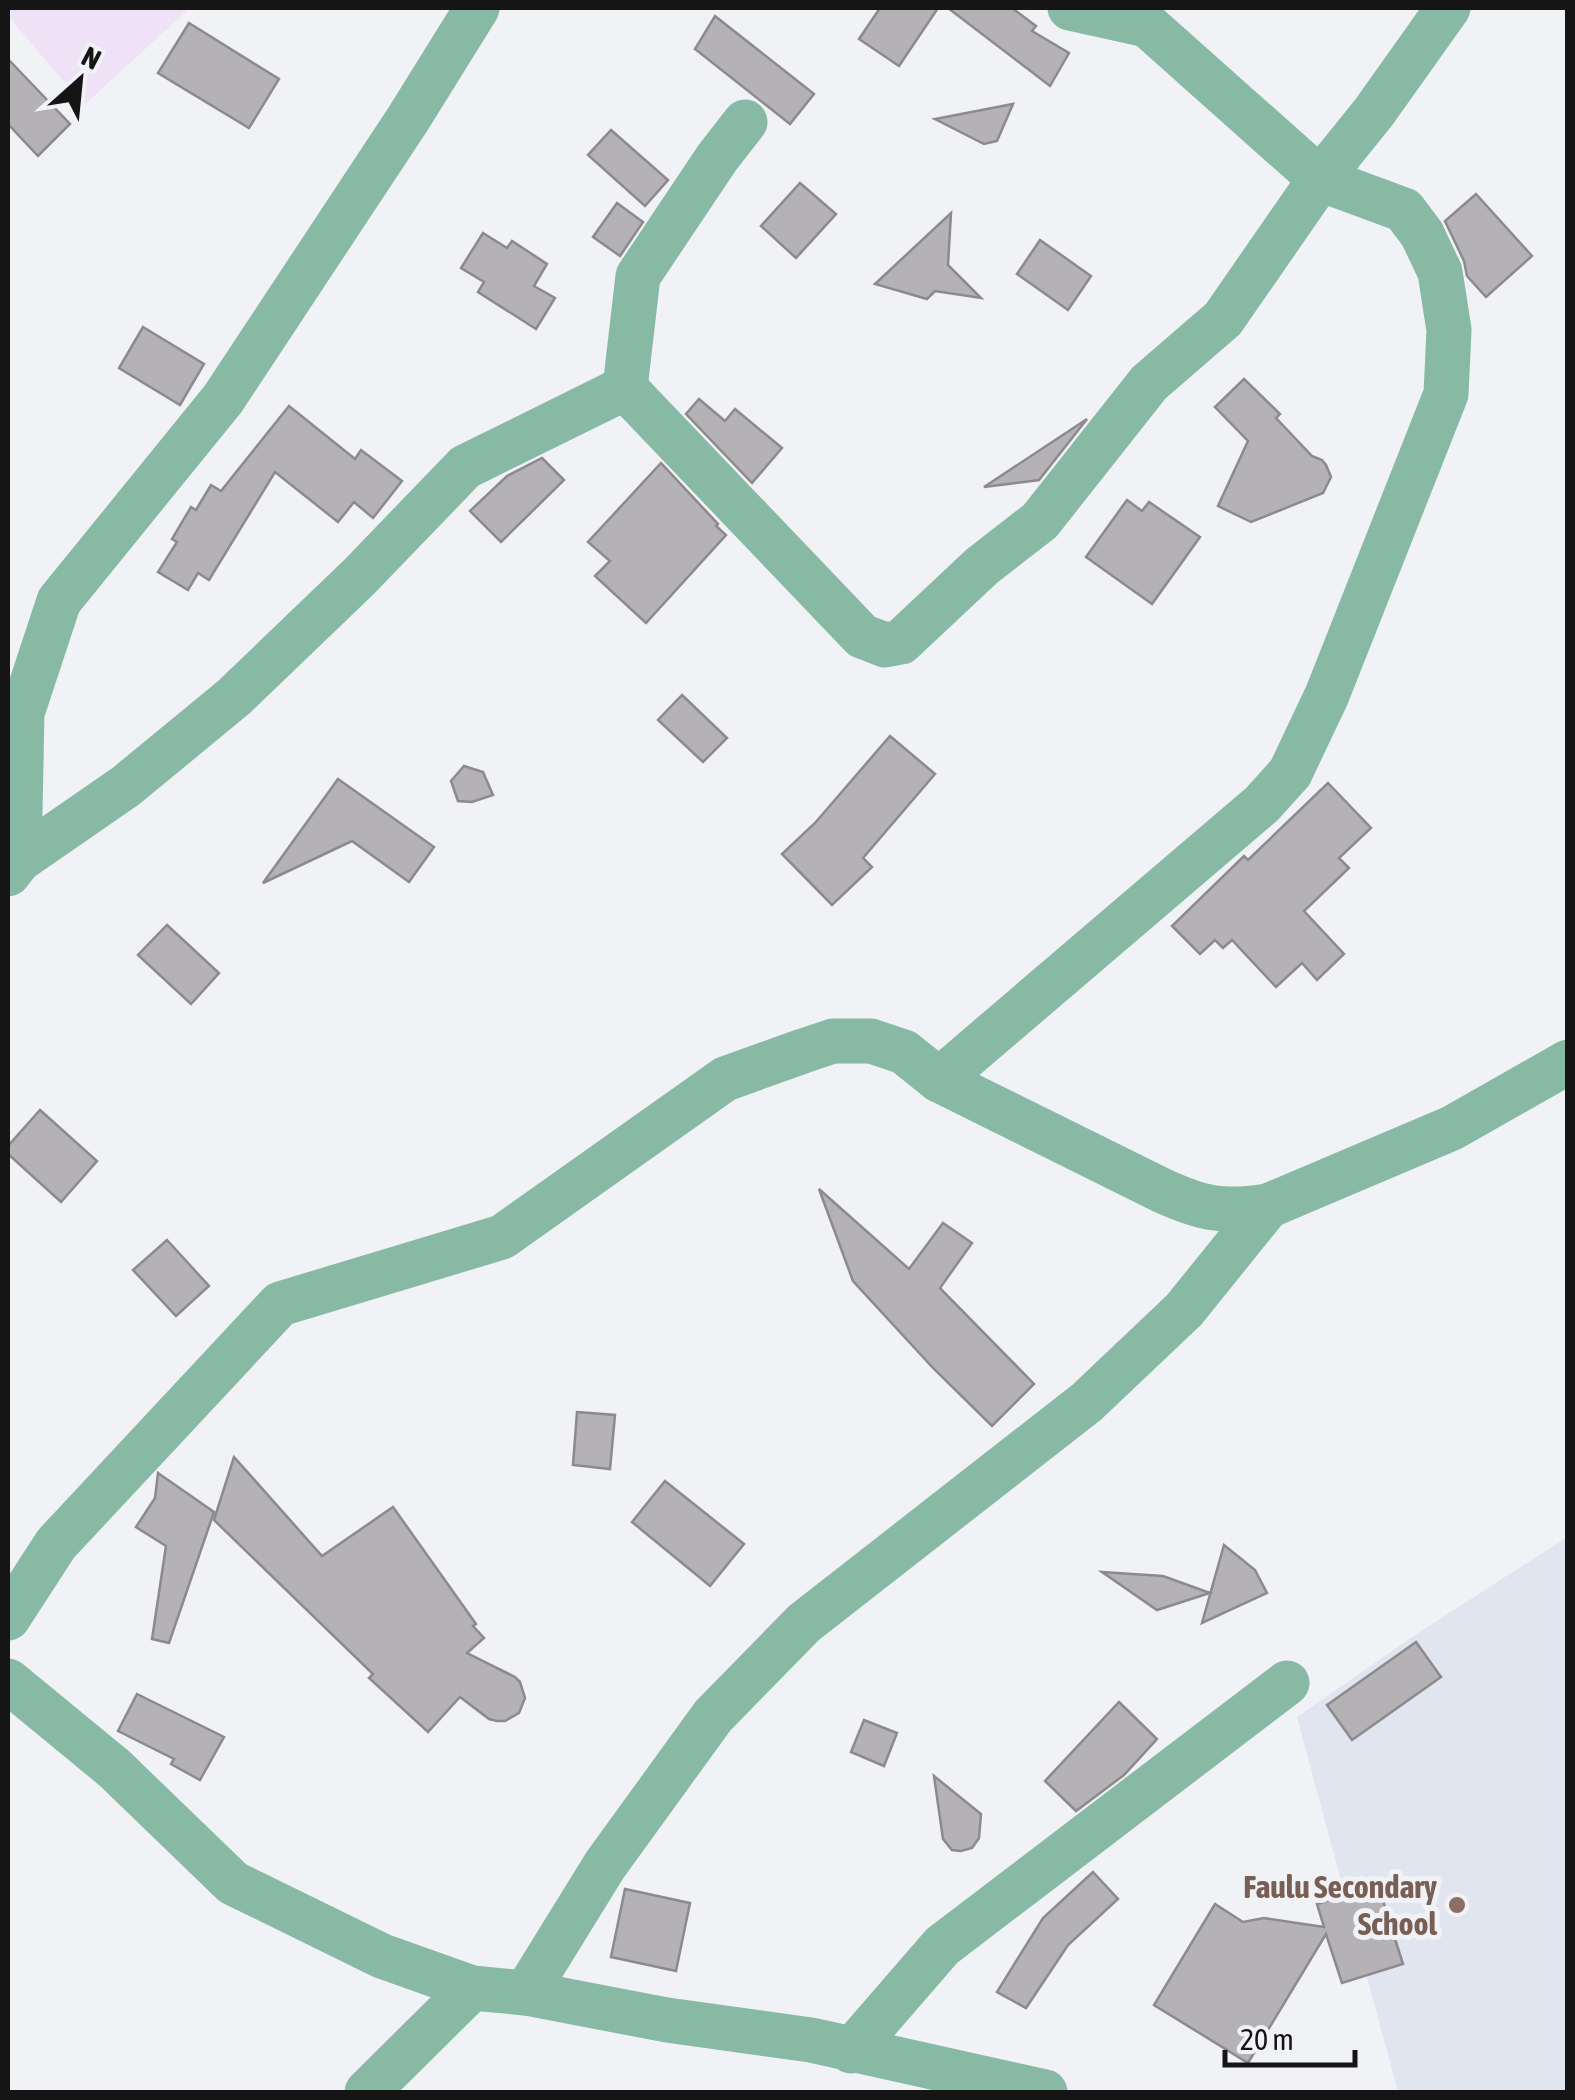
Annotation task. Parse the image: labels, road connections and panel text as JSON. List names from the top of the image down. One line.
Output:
{"places":["Faulu Secondary School"],"scale_bar":"20 m","north":"top right"}
